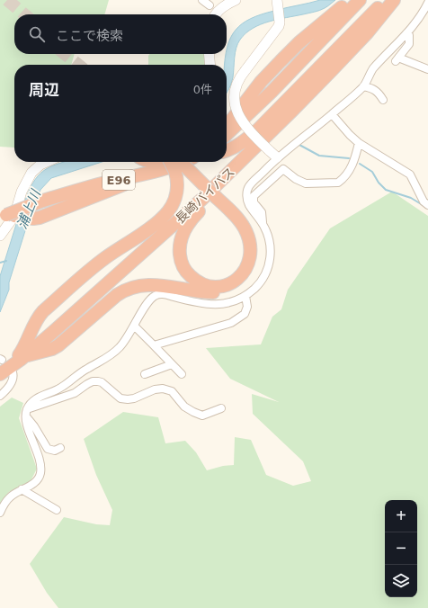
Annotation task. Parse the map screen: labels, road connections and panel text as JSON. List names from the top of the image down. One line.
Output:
{"streets":{"highway":["E96","長崎バイパス"]},"water":["浦上川"],"page":{"search":"ここで検索","heading":["周辺","0件"],"map_buttons":["+","−"]}}
